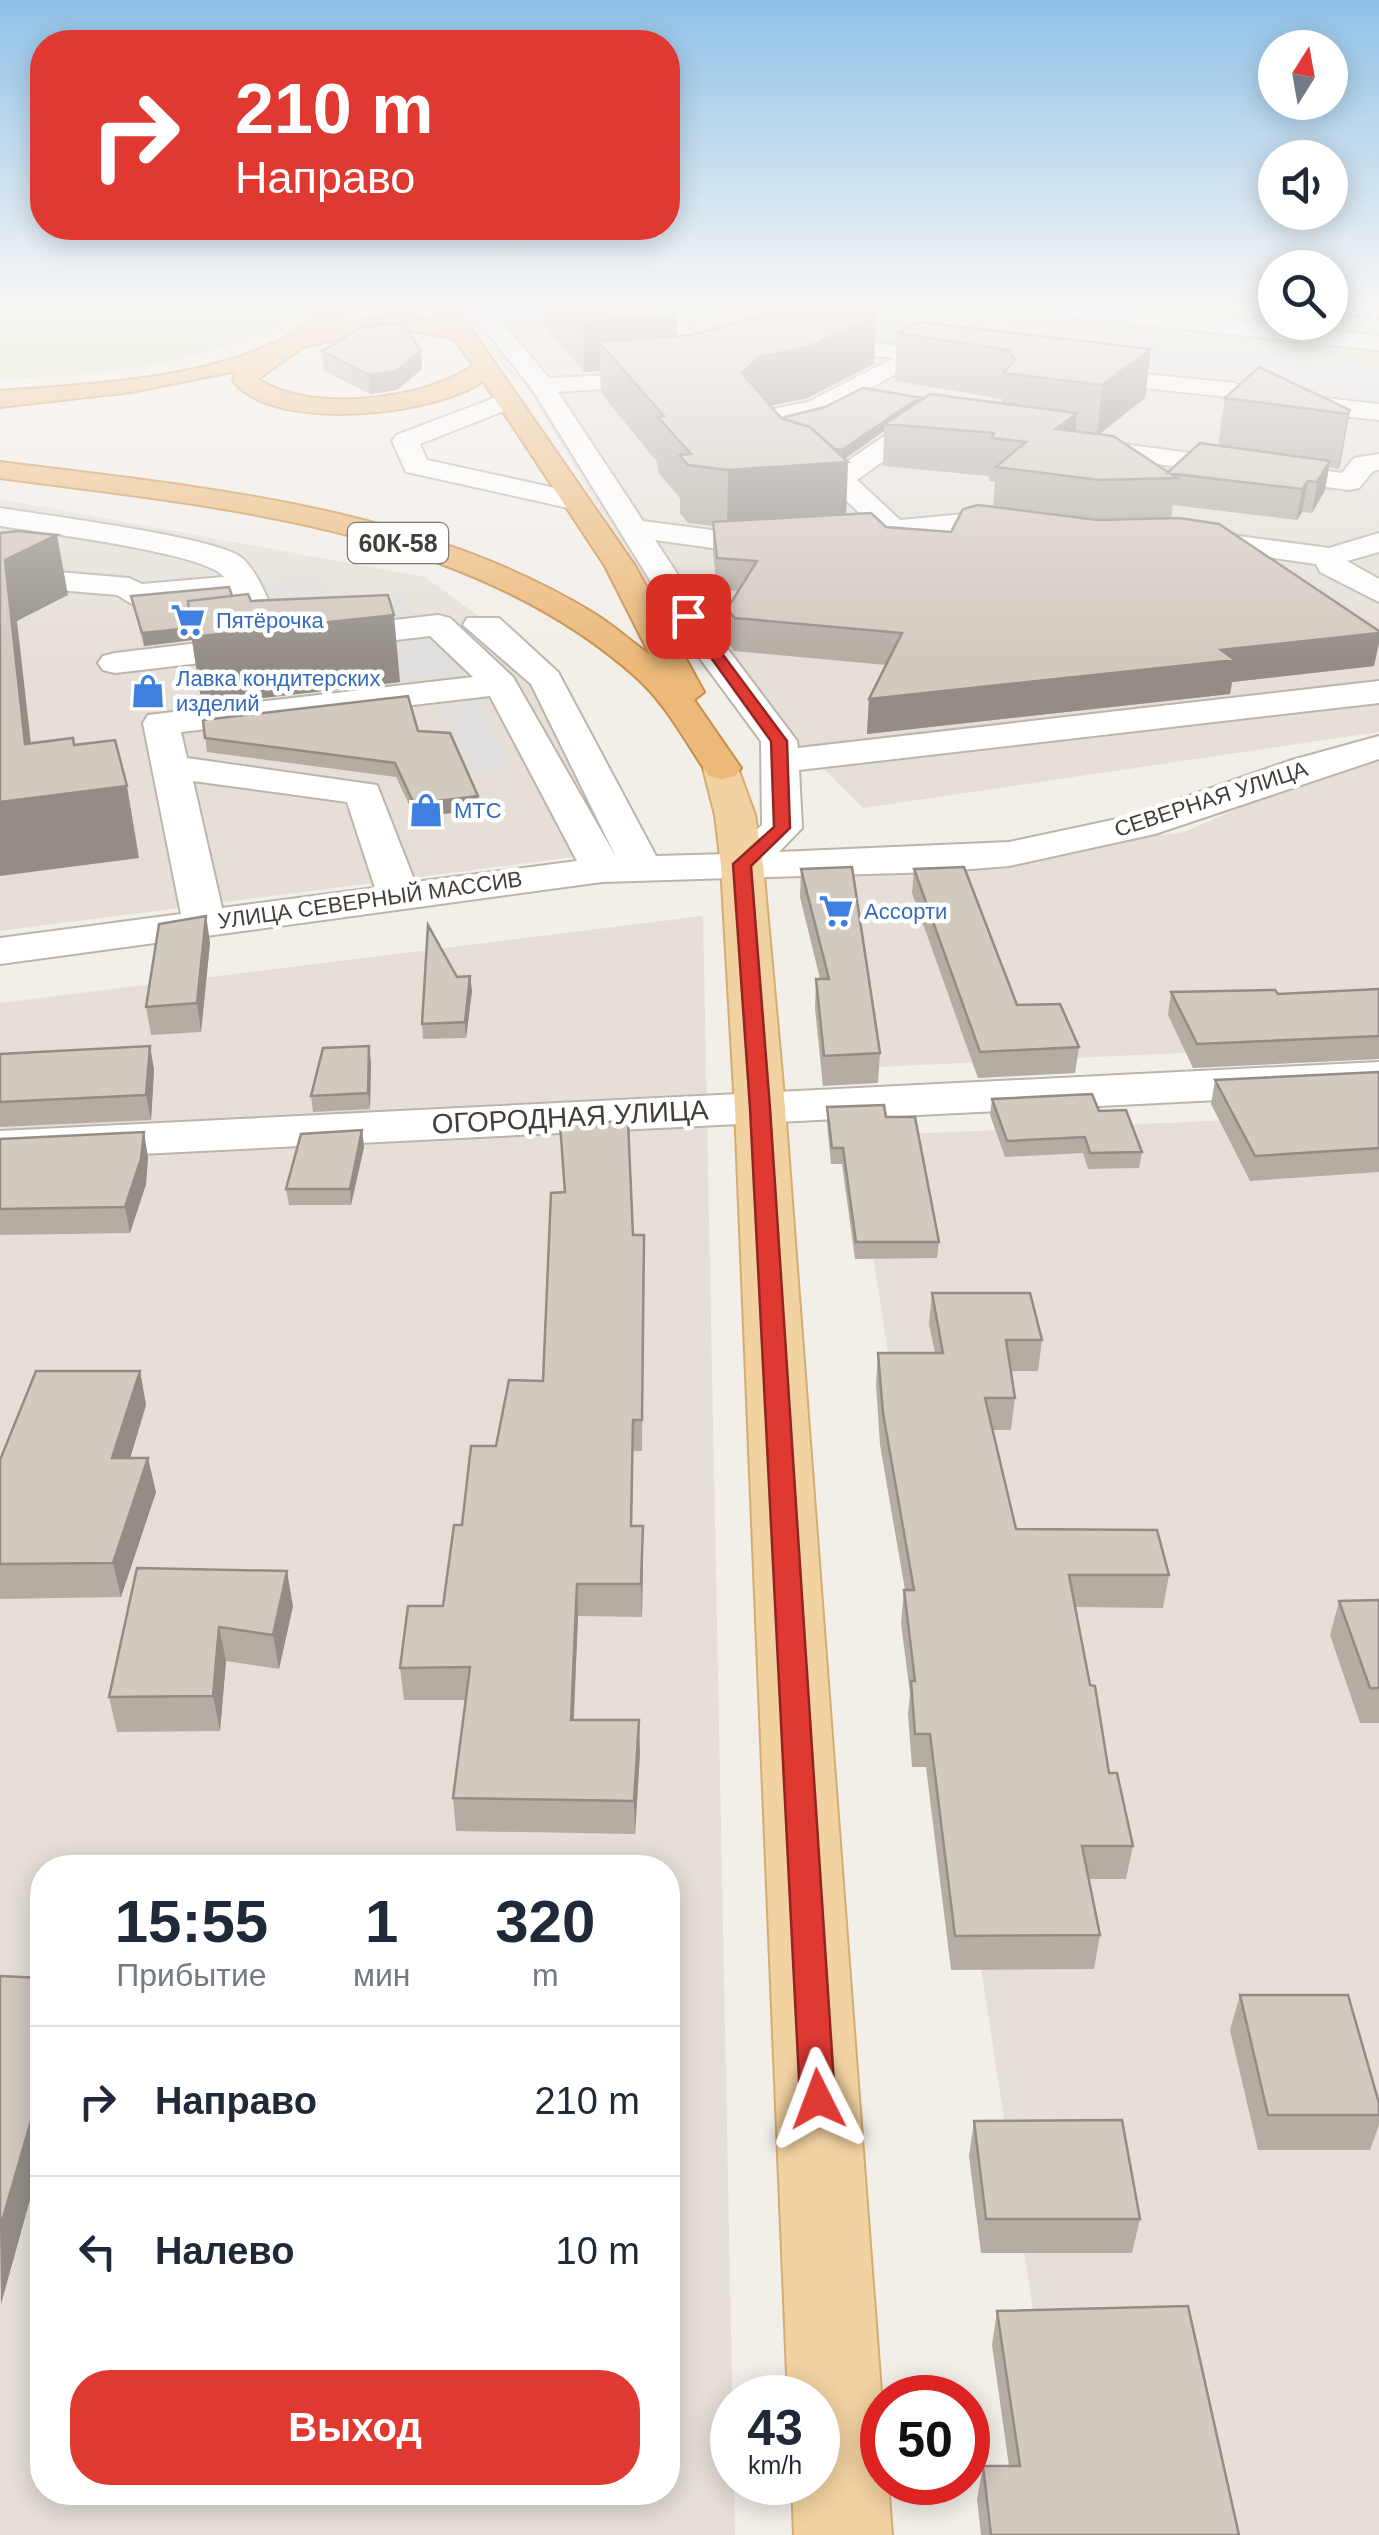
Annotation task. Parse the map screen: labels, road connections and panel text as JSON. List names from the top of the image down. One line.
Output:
{"streets":{"highway":["60К-58"],"street":["СЕВЕРНАЯ УЛИЦА","УЛИЦА СЕВЕРНЫЙ МАССИВ","ОГОРОДНАЯ УЛИЦА"]},"crossings":[["СЕВЕРНАЯ УЛИЦА","УЛИЦА СЕВЕРНЫЙ МАССИВ"]],"places":{"supermarket":["Пятёрочка","Ассорти"],"shop":["Лавка кондитерских изделий","МТС"]},"north":"top","page":{"turn":["210 m","Направо"],"eta":["15:55","Прибытие","1","мин","320","m"],"list":[{"name":"Направо","value":"210 m"},{"name":"Налево","value":"10 m"}],"buttons":"Выход","speed":"43 km/h","limit":"50"}}
